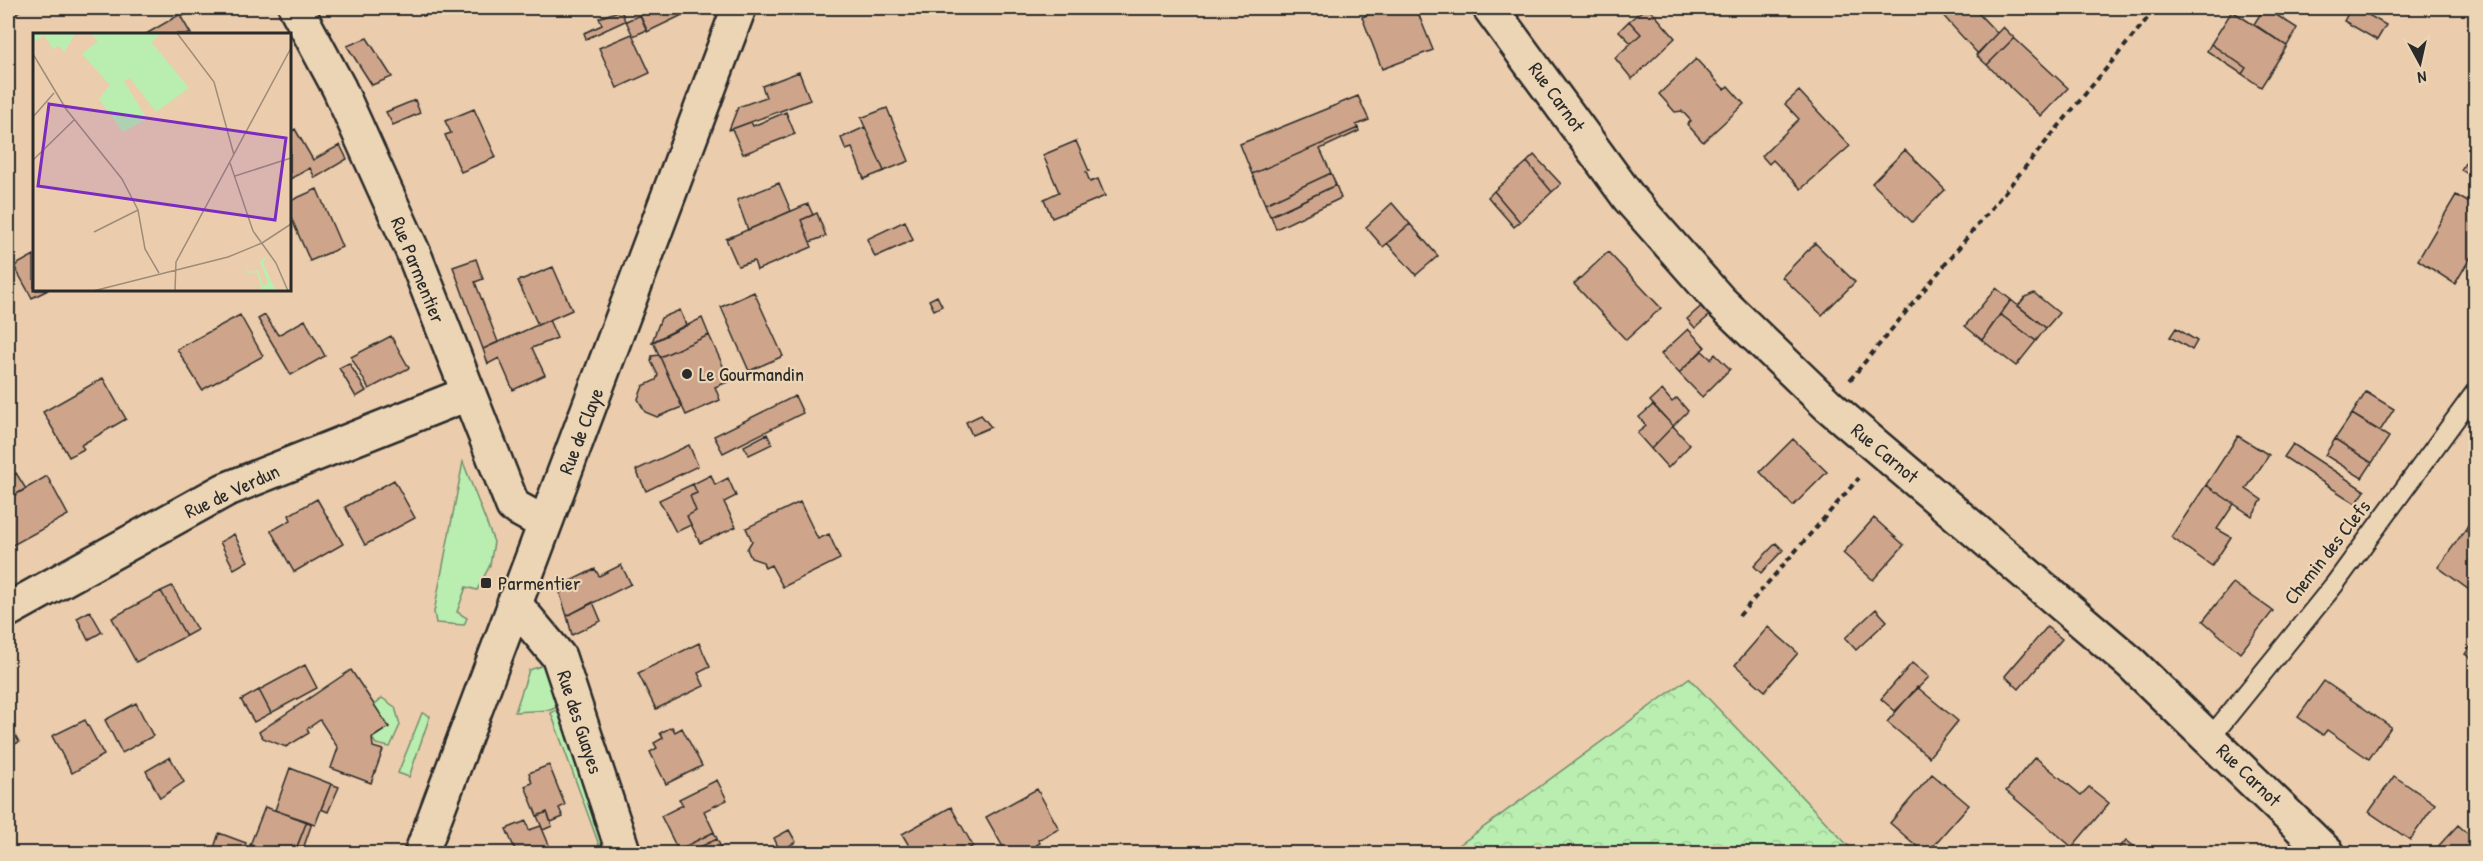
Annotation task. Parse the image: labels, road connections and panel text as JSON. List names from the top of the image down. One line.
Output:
{"streets":{"street":["Rue Carnot","Rue Parmentier","Rue de Claye","Rue de Verdun","Rue des Guayes"],"lane":["Chemin des Clefs"]},"crossings":[["Rue Carnot","Chemin des Clefs"],["Rue Parmentier","Rue de Claye"],["Rue Parmentier","Rue de Verdun"],["Rue de Claye","Rue des Guayes"]],"places":{"other":["Le Gourmandin"],"transit":["Parmentier"]},"north":"bottom"}
